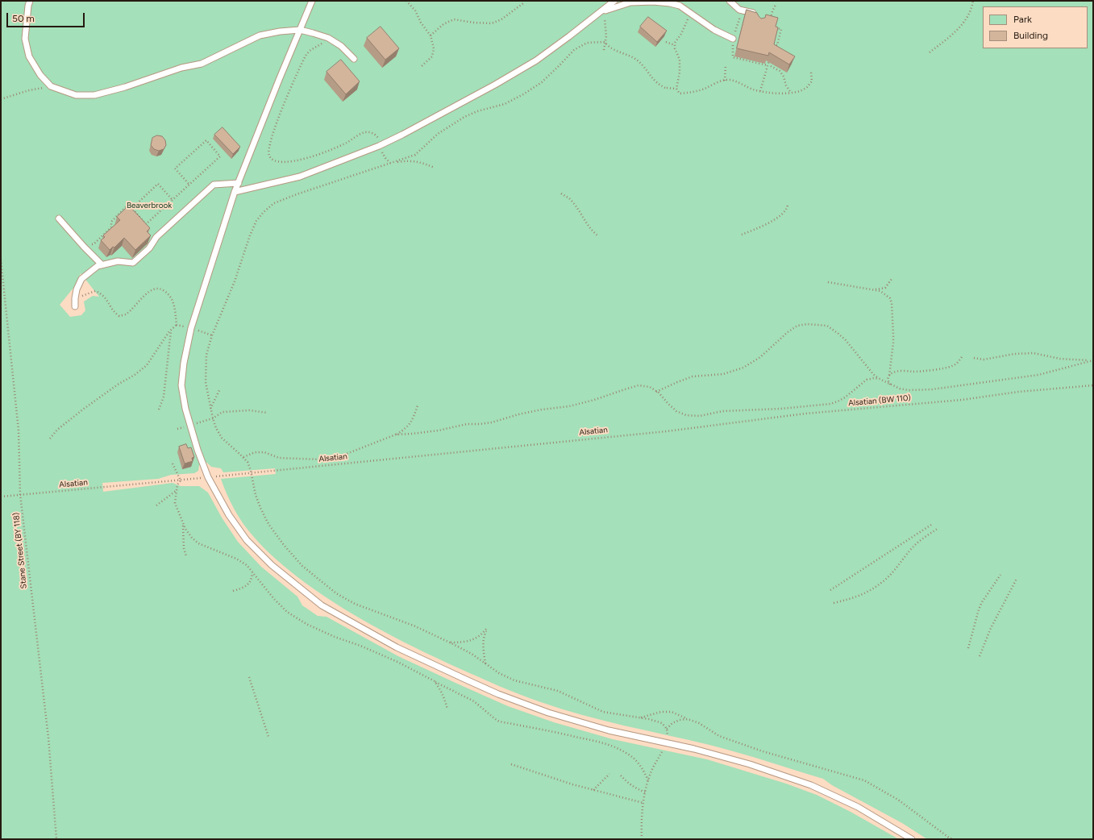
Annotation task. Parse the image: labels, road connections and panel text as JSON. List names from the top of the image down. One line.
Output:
{"streets":{"path":["Alsatian (BW 110)","Alsatian","Stane Street (BY 118)"]},"crossings":[["Alsatian (BW 110)","Alsatian"],["Alsatian","Stane Street (BY 118)"]],"parks":["Beaverbrook"],"legend":["Park","Building"],"scale_bar":"50 m"}
